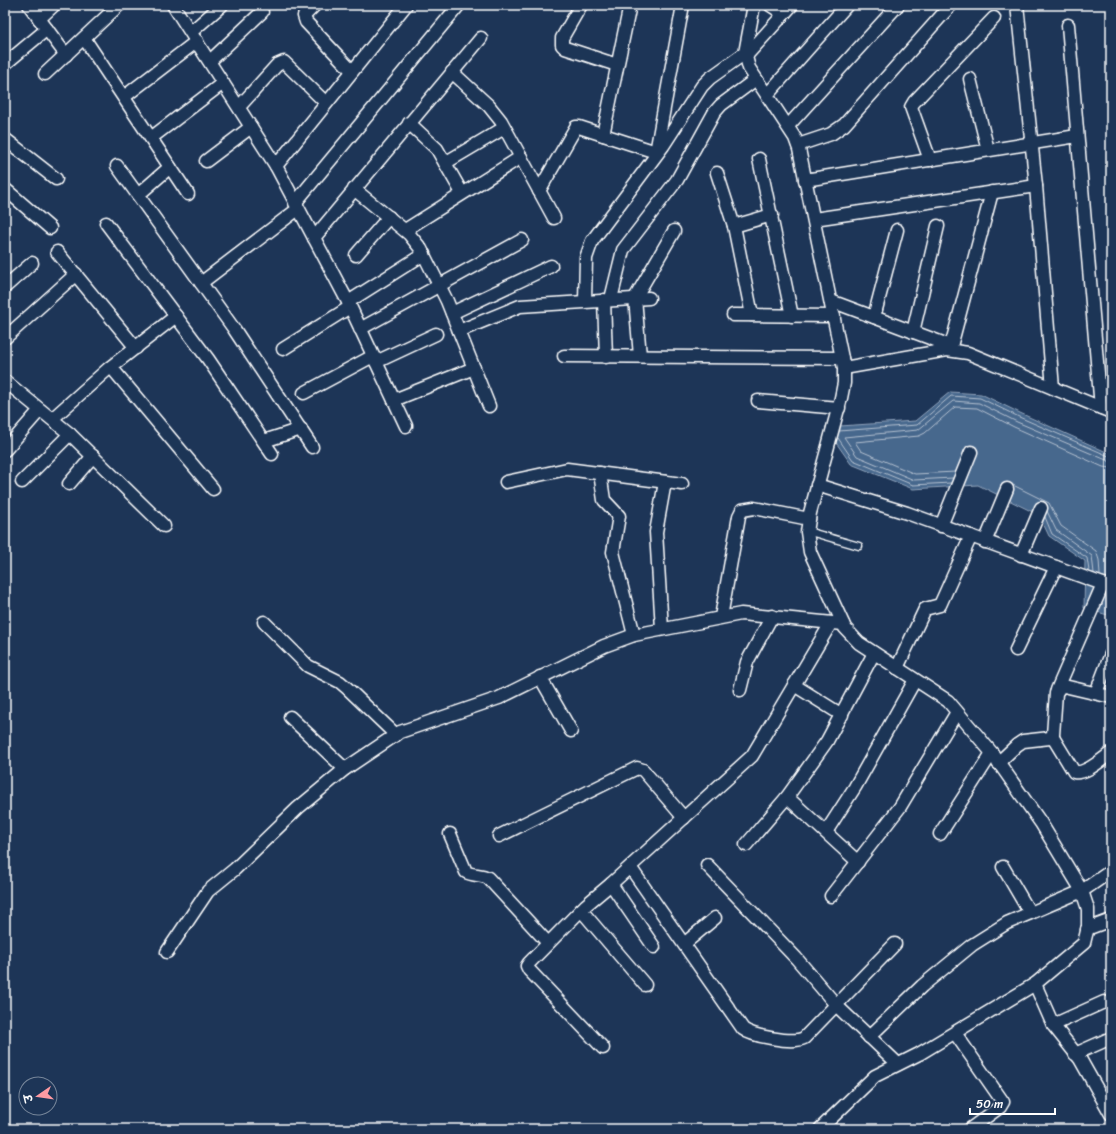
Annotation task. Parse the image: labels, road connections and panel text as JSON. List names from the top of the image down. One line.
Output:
{"scale_bar":"50 m","north":"left"}
